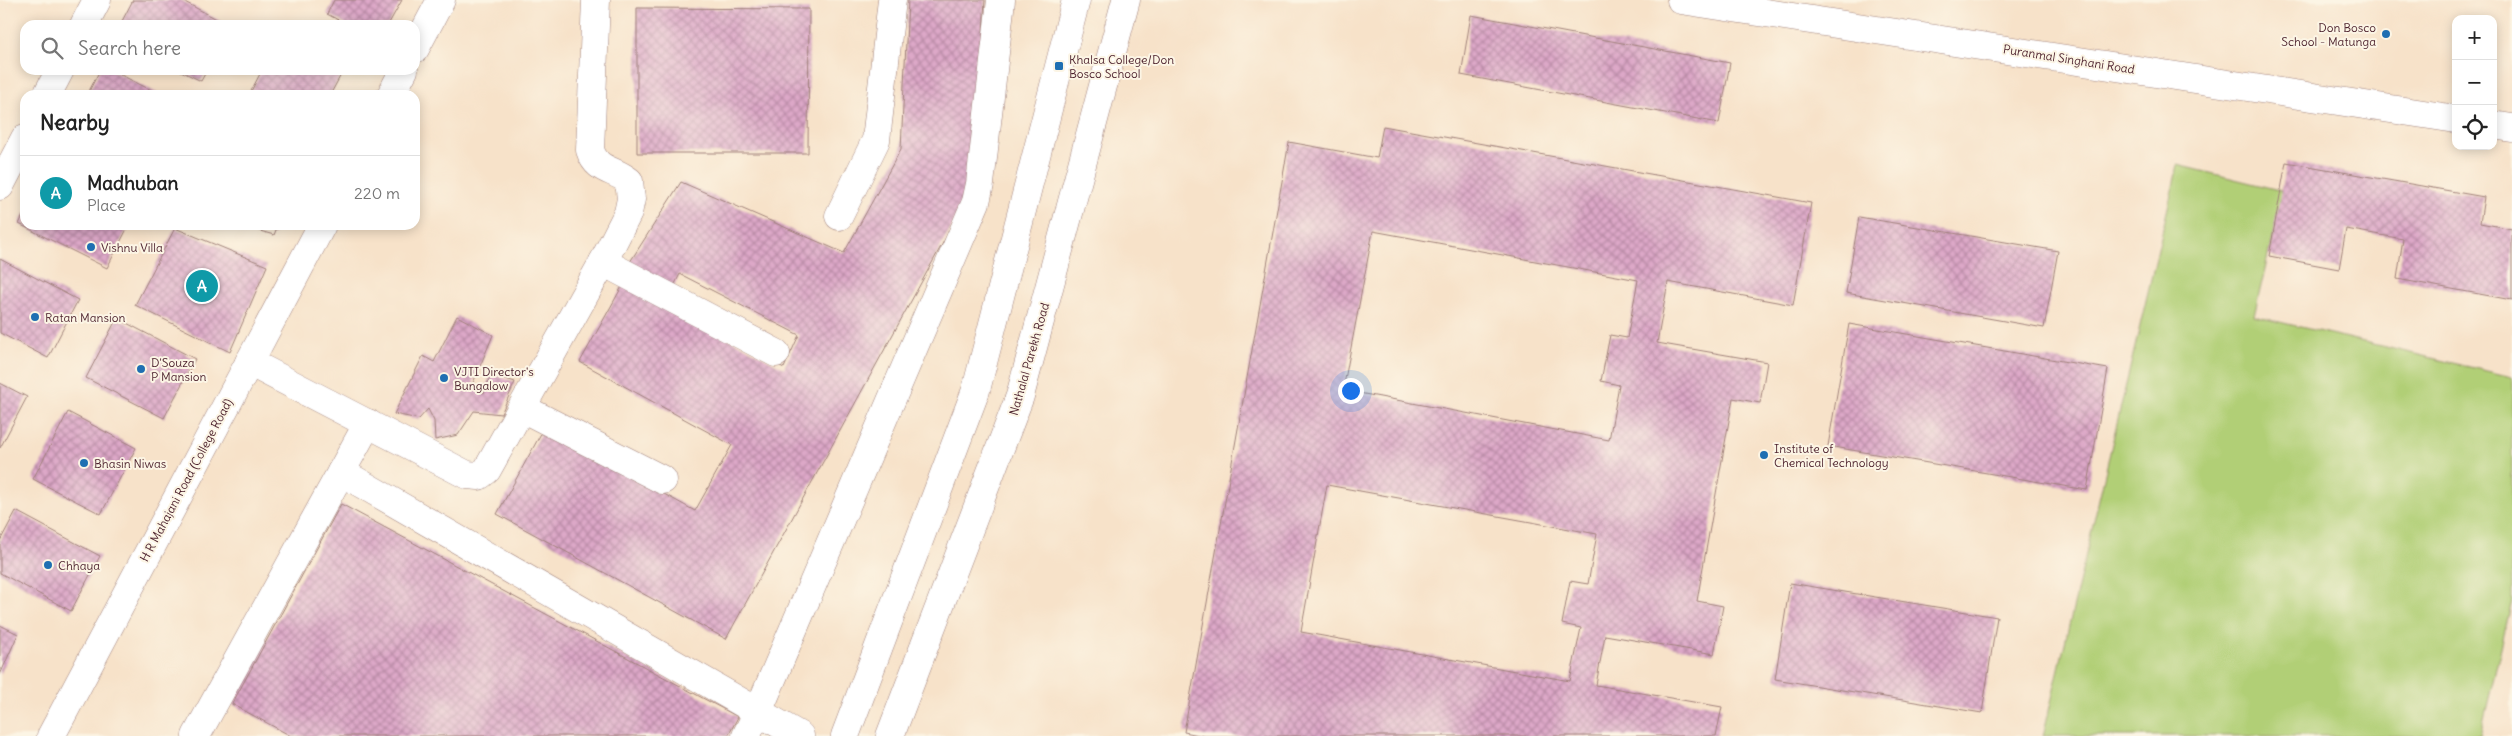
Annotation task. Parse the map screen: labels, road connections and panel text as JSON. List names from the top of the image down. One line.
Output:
{"streets":{"street":["Puranmal Singhani Road","Nathalal Parekh Road","H R Mahajani Road (College Road)"]},"places":{"other":["Don Bosco School - Matunga","Vishnu Villa","Ratan Mansion","D'Souza P Mansion","VJTI Director's Bungalow","Institute of Chemical Technology","Bhasin Niwas","Chhaya"],"transit":["Khalsa College/Don Bosco School"]},"page":{"map_buttons":["+","−"],"search":"Search here","heading":"Nearby","list":[{"mark":"A","name":"Madhuban","note":"Place","value":"220 m"}],"pins":"A"}}
